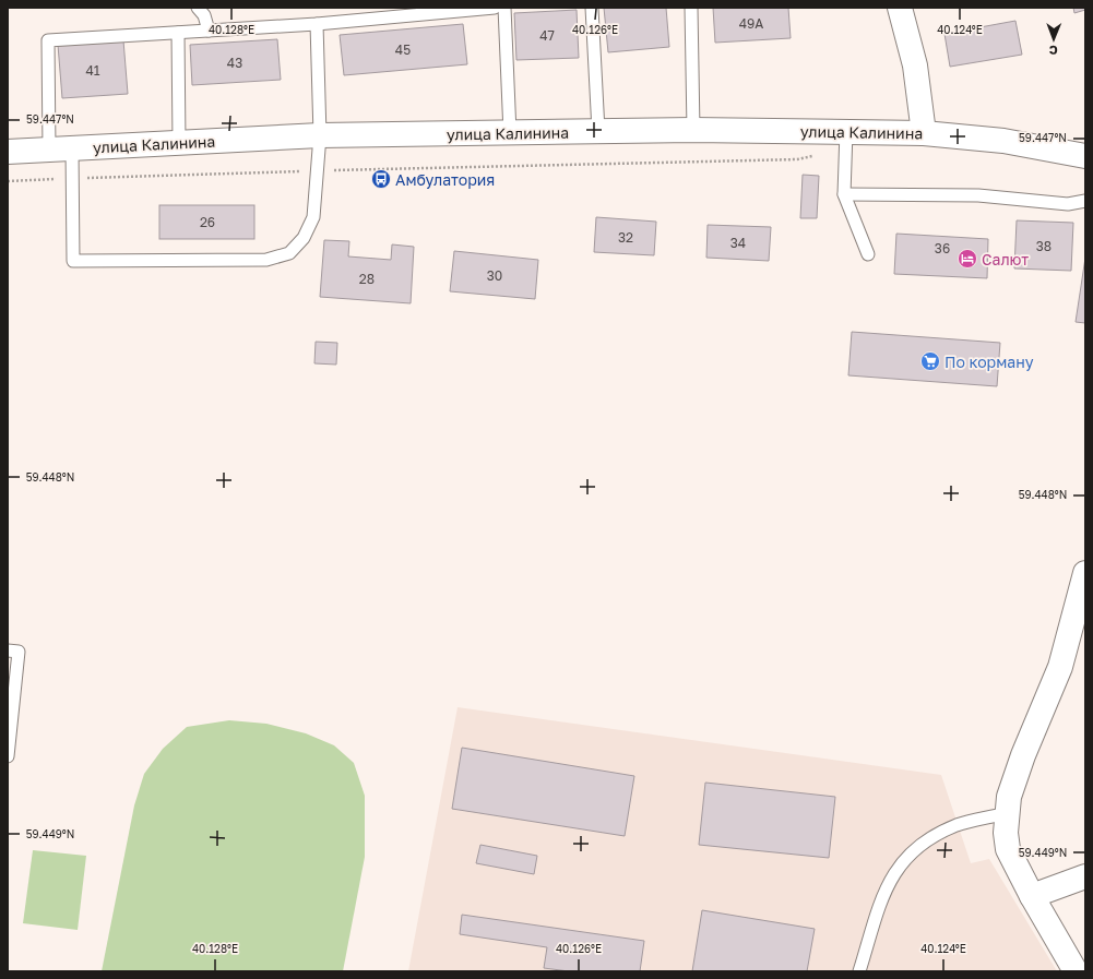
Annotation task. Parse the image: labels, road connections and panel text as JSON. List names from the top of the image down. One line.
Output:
{"streets":{"main road":["улица Калинина"]},"places":{"bus stop":["Амбулатория"],"hotel":["Салют"],"supermarket":["По корману"]},"house_numbers":["49А","47","45","43","41","26","32","34","38","36","30","28"],"north":"bottom","coordinates":["40.128°E","40.126°E","40.124°E","59.447°N","59.448°N","59.449°N"]}
